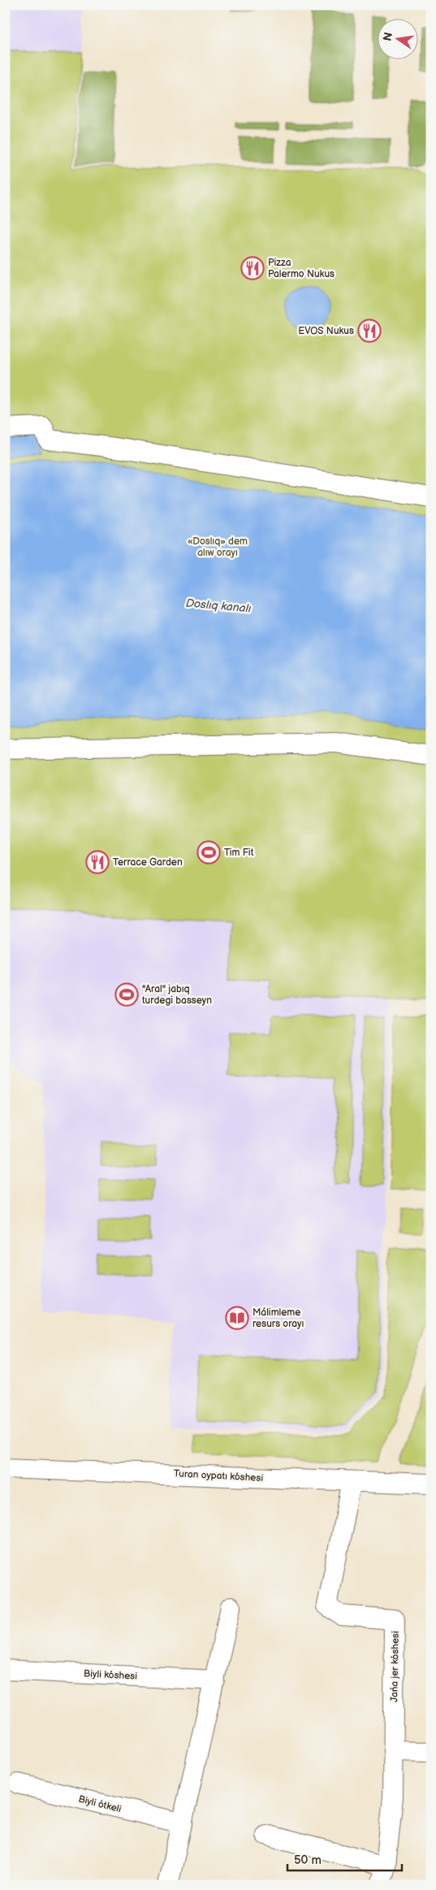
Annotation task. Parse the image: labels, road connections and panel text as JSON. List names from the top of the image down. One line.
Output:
{"streets":{"street":["Turan oypatı kóshesi","Jańa jer kóshesi","Biyli kóshesi","Biyli ótkeli"]},"crossings":[["Turan oypatı kóshesi","Jańa jer kóshesi"]],"water":["Doslıq kanalı"],"parks":["«Doslıq» dem alıw orayı"],"places":{"restaurant":["Pizza Palermo Nukus","EVOS Nukus","Terrace Garden"],"sports":["Tim Fit","\"Aral\" jabıq turdegi basseyn"],"library":["Málimleme resurs orayı"]},"scale_bar":"50 m","north":"left"}
